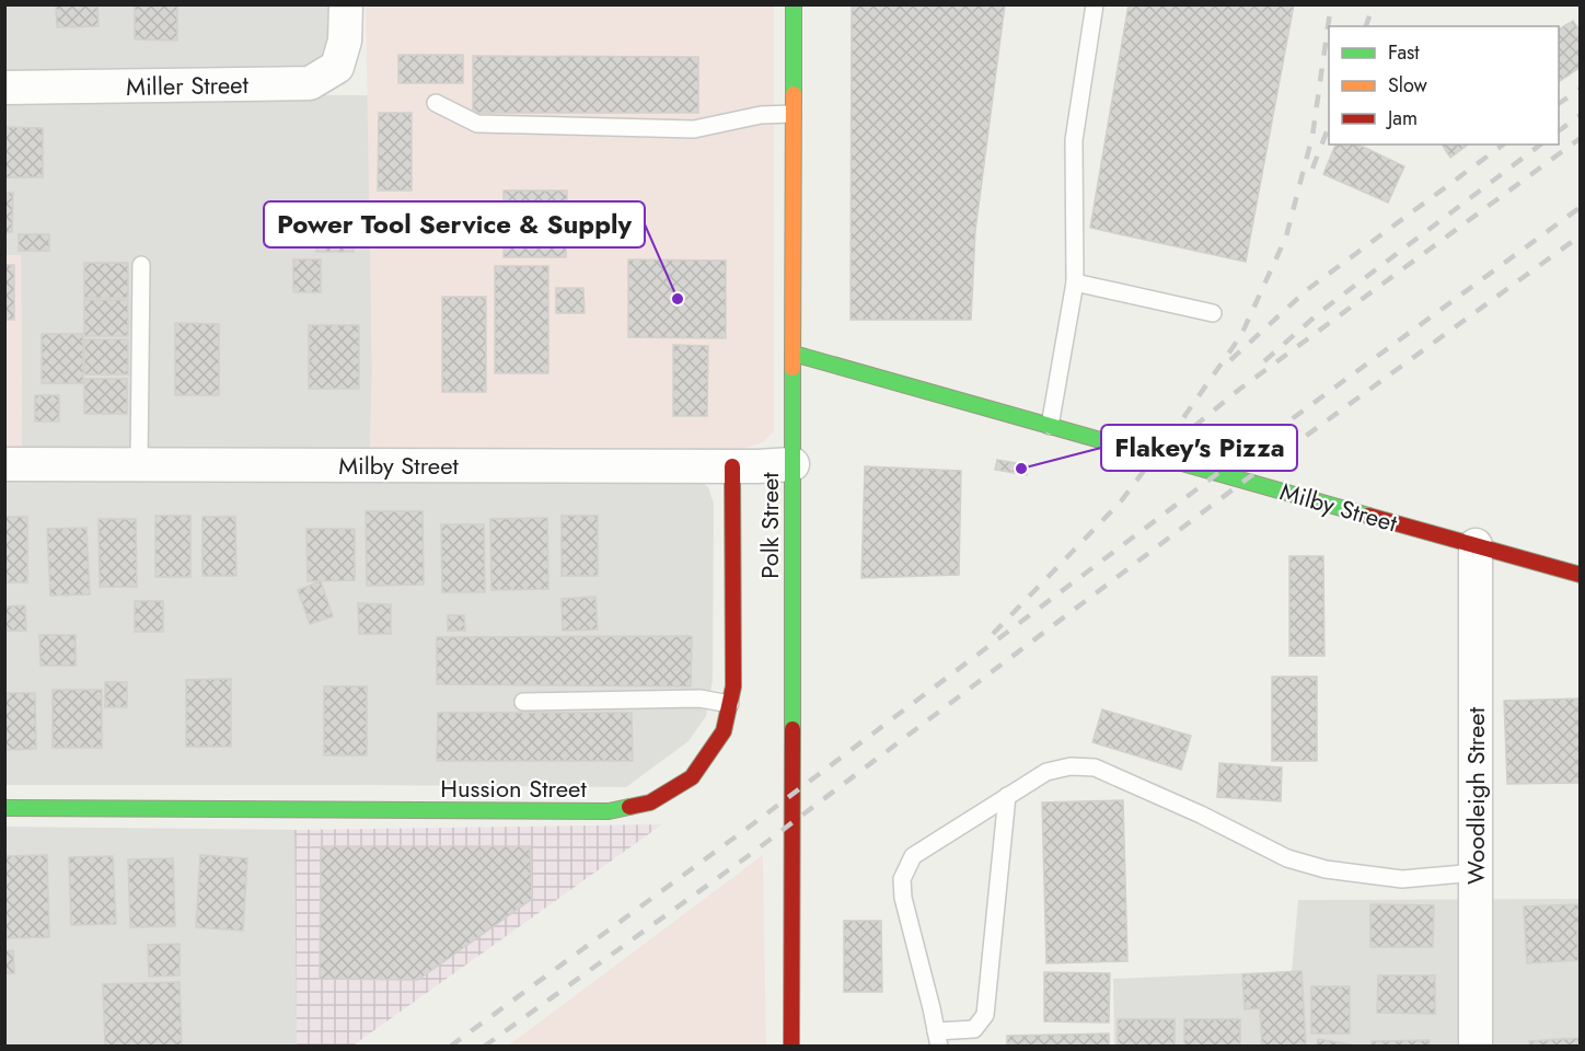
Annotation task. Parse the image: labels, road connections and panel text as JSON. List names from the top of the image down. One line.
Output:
{"streets":{"street":["Miller Street","Milby Street","Polk Street","Hussion Street","Woodleigh Street"]},"crossings":[["Milby Street","Polk Street"],["Milby Street","Hussion Street"],["Milby Street","Woodleigh Street"]],"places":["Power Tool Service & Supply","Flakey's Pizza"],"legend":["Fast","Slow","Jam"]}
